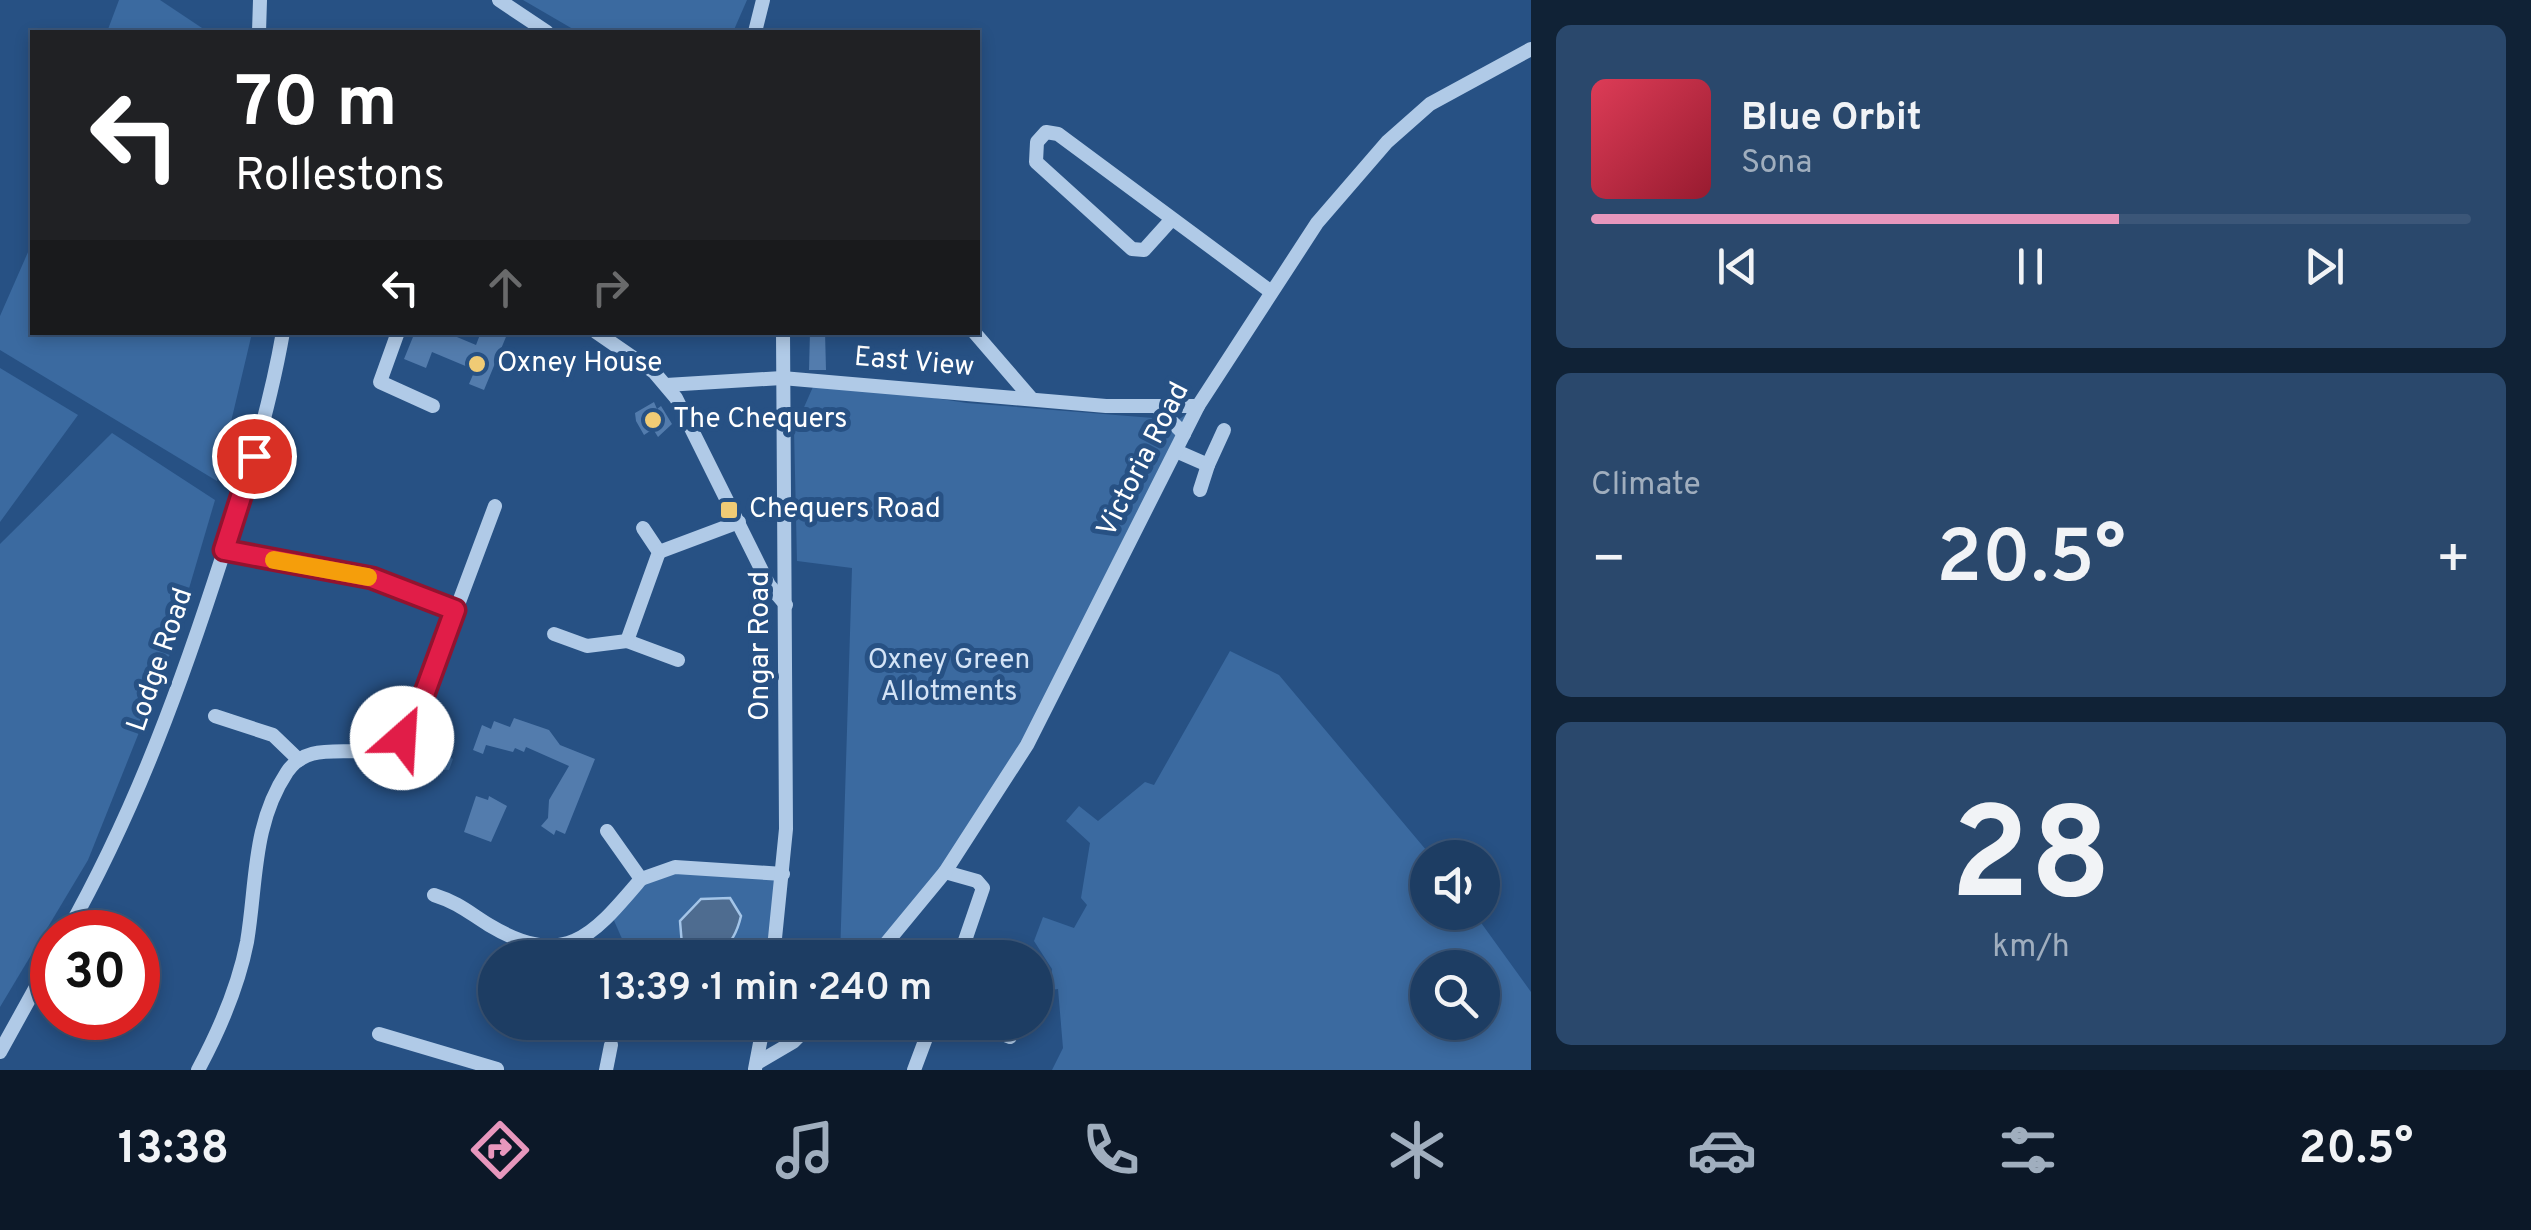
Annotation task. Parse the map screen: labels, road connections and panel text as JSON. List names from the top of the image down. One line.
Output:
{"streets":{"street":["East View","Victoria Road","Ongar Road","Lodge Road"]},"crossings":[["East View","Victoria Road"],["East View","Ongar Road"]],"parks":["Oxney Green Allotments"],"places":{"other":["Oxney House","The Chequers"],"transit":["Chequers Road"]},"page":{"turn":["70 m","Rollestons"],"song":["Blue Orbit","Sona"],"tile":["Climate",["28","km/h"]],"heat":["−","20.5°","+"],"limit":"30","trip":"13:39 · 1 min · 240 m","tabs":["13:38","20.5°"]}}
